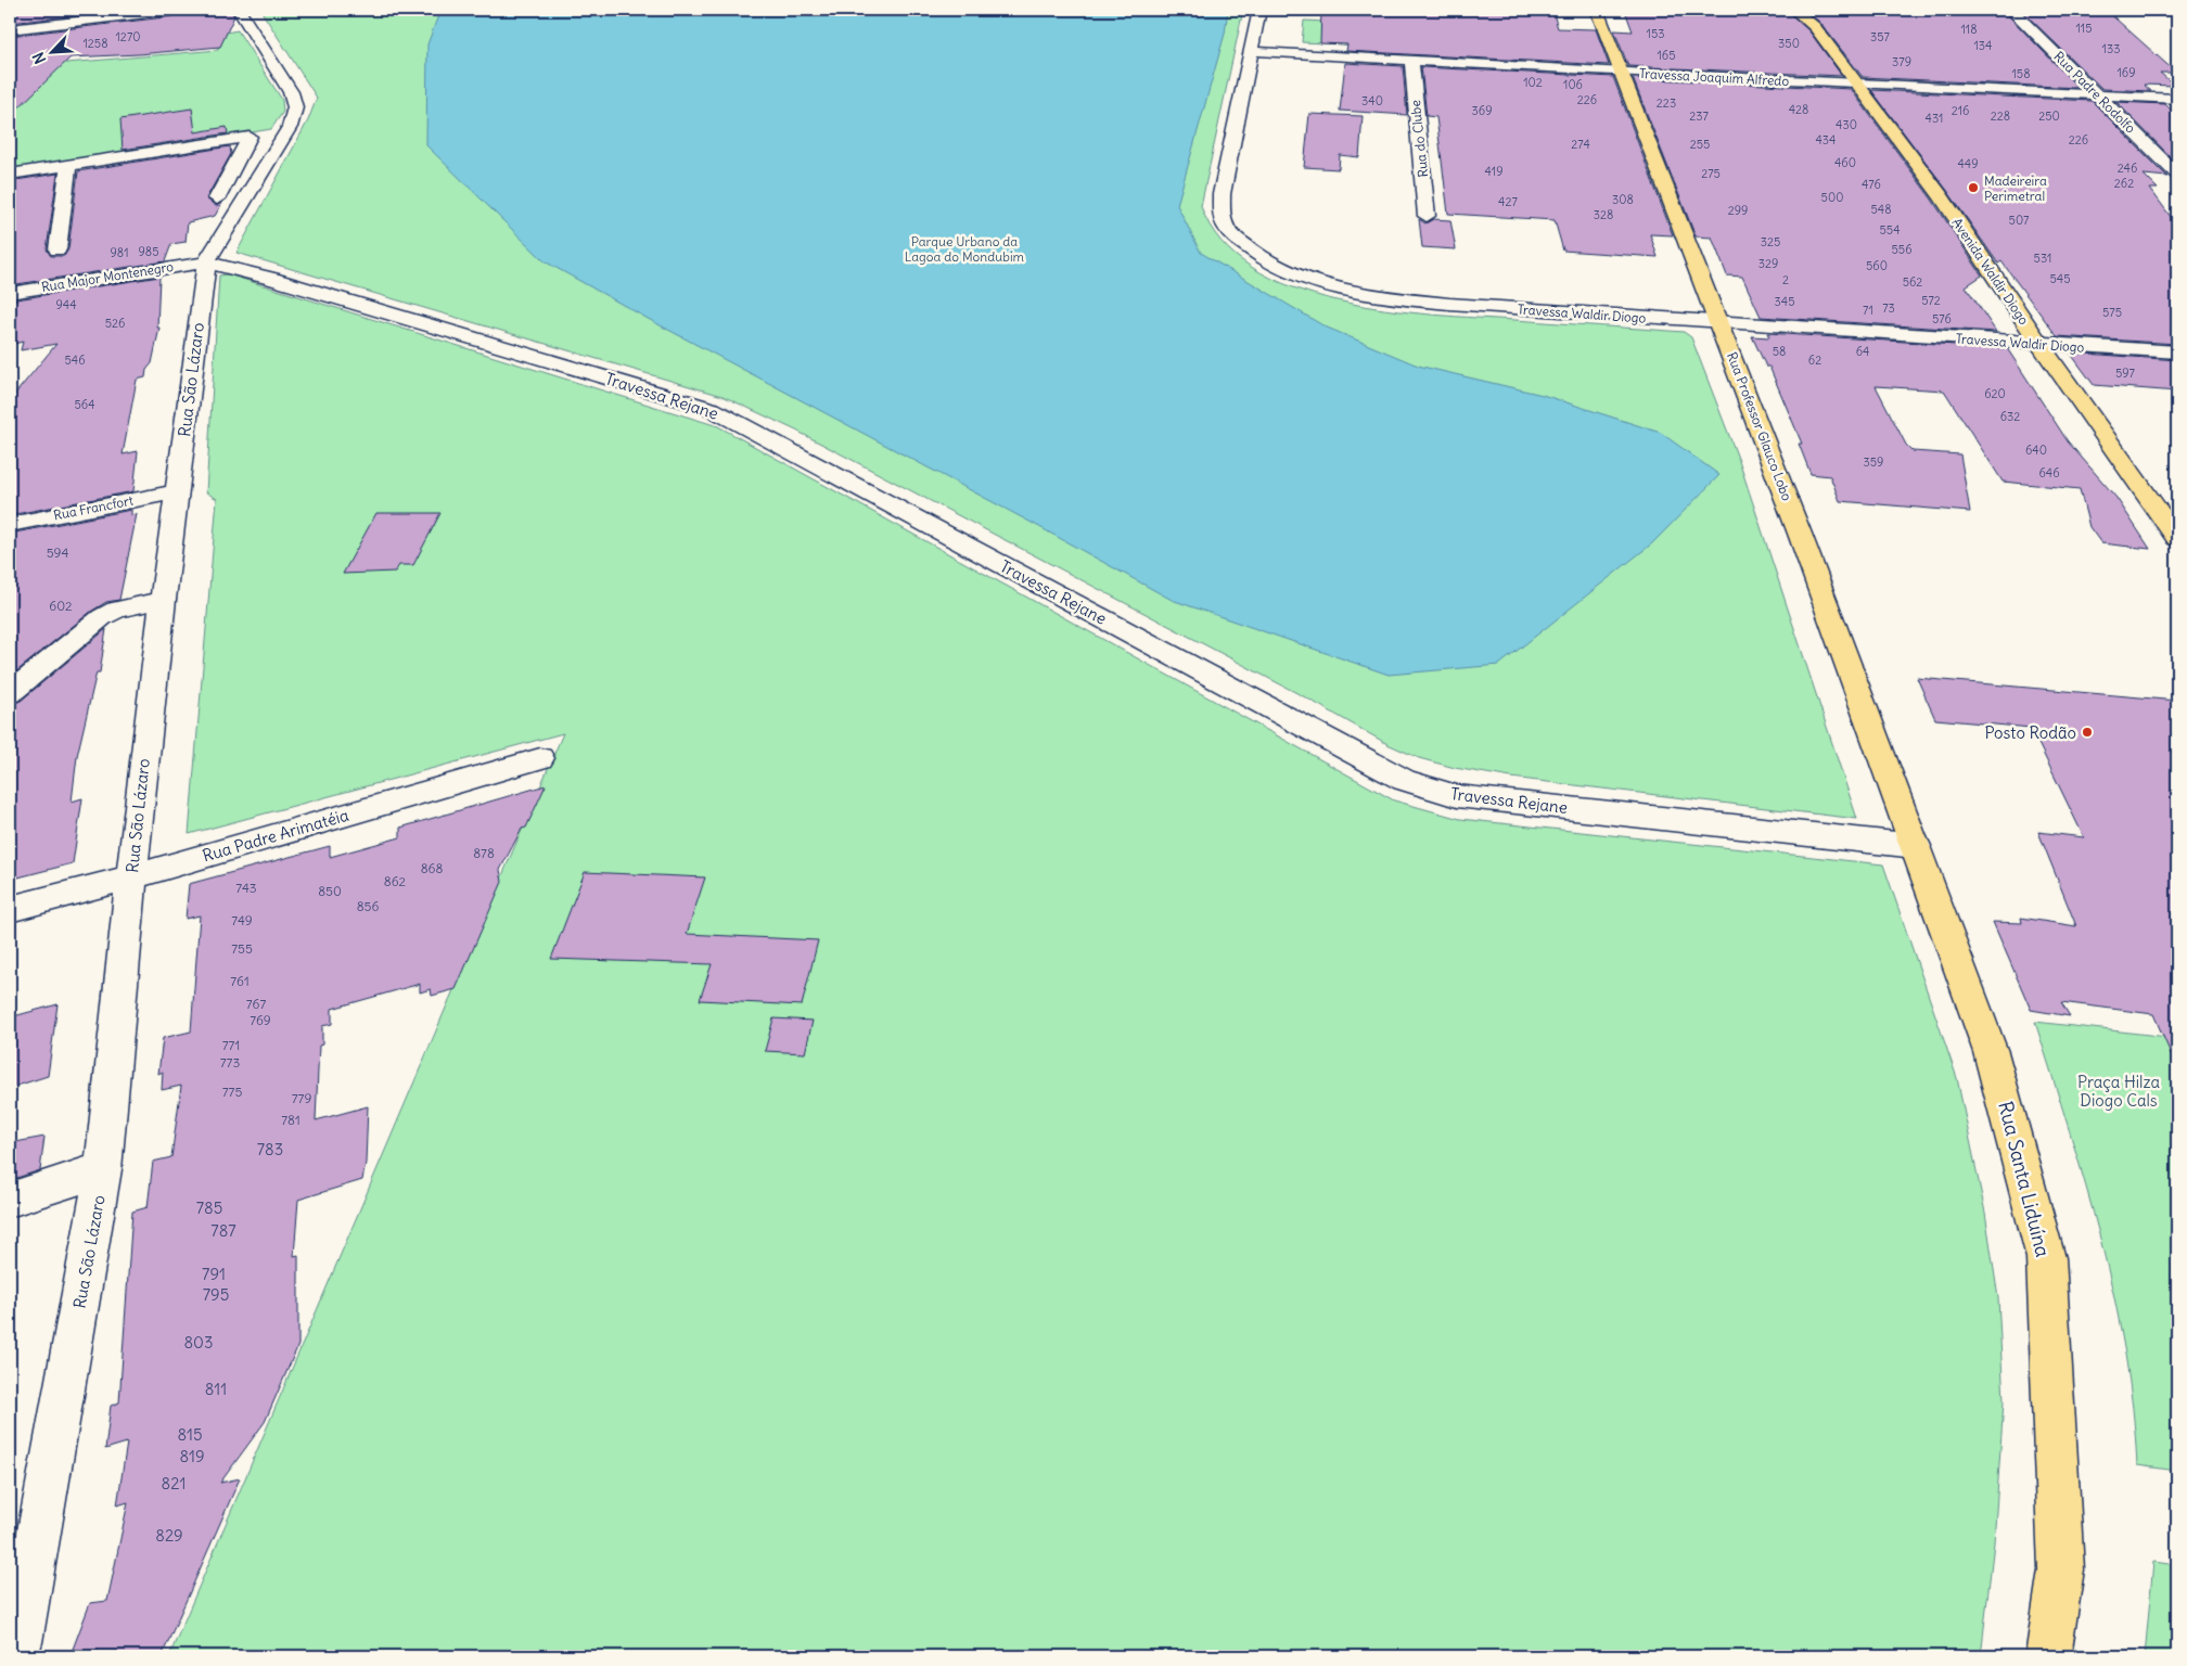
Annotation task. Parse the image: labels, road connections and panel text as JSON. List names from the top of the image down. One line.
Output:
{"streets":{"main road":["Avenida Waldir Diogo","Rua Professor Glauco Lobo","Rua Santa Liduína"],"street":["Travessa Joaquim Alfredo","Rua Padre Rodolfo","Rua do Clube","Rua Major Montenegro","Travessa Waldir Diogo","Rua São Lázaro","Travessa Rejane","Rua Francfort","Rua Padre Arimatéia"]},"crossings":[["Travessa Joaquim Alfredo","Rua Padre Rodolfo"],["Travessa Joaquim Alfredo","Rua do Clube"],["Travessa Joaquim Alfredo","Avenida Waldir Diogo"],["Travessa Joaquim Alfredo","Travessa Waldir Diogo"],["Travessa Joaquim Alfredo","Rua Professor Glauco Lobo"],["Avenida Waldir Diogo","Travessa Waldir Diogo"],["Rua Major Montenegro","Rua São Lázaro"],["Rua Major Montenegro","Travessa Rejane"],["Travessa Waldir Diogo","Rua Professor Glauco Lobo"],["Rua São Lázaro","Travessa Rejane"],["Rua São Lázaro","Rua Francfort"],["Rua São Lázaro","Rua Padre Arimatéia"],["Travessa Rejane","Rua Professor Glauco Lobo"],["Travessa Rejane","Rua Santa Liduína"],["Rua Professor Glauco Lobo","Rua Santa Liduína"]],"parks":["Parque Urbano da Lagoa do Mondubim","Praça Hilza Diogo Cals"],"places":["Madeireira Perimetral","Posto Rodão"],"house_numbers":["115","118","153","1270","357","1258","350","134","133","165","379","169","158","102","106","226","340","223","428","369","216","237","228","250","431","430","434","226","274","255","460","449","246","419","275","262","476","500","308","427","548","299","328","507","554","325","556","985","981","531","329","560","545","2","562","572","345","944","73","71","575","576","526","58","64","546","62","597","620","564","632","640","359","646","594","602","878","868","862","743","850","856","749","755","761","767","769","771","773","775","779","781","783","785","787","791","795","803","811","815","819","821","829"],"north":"bottom left"}
